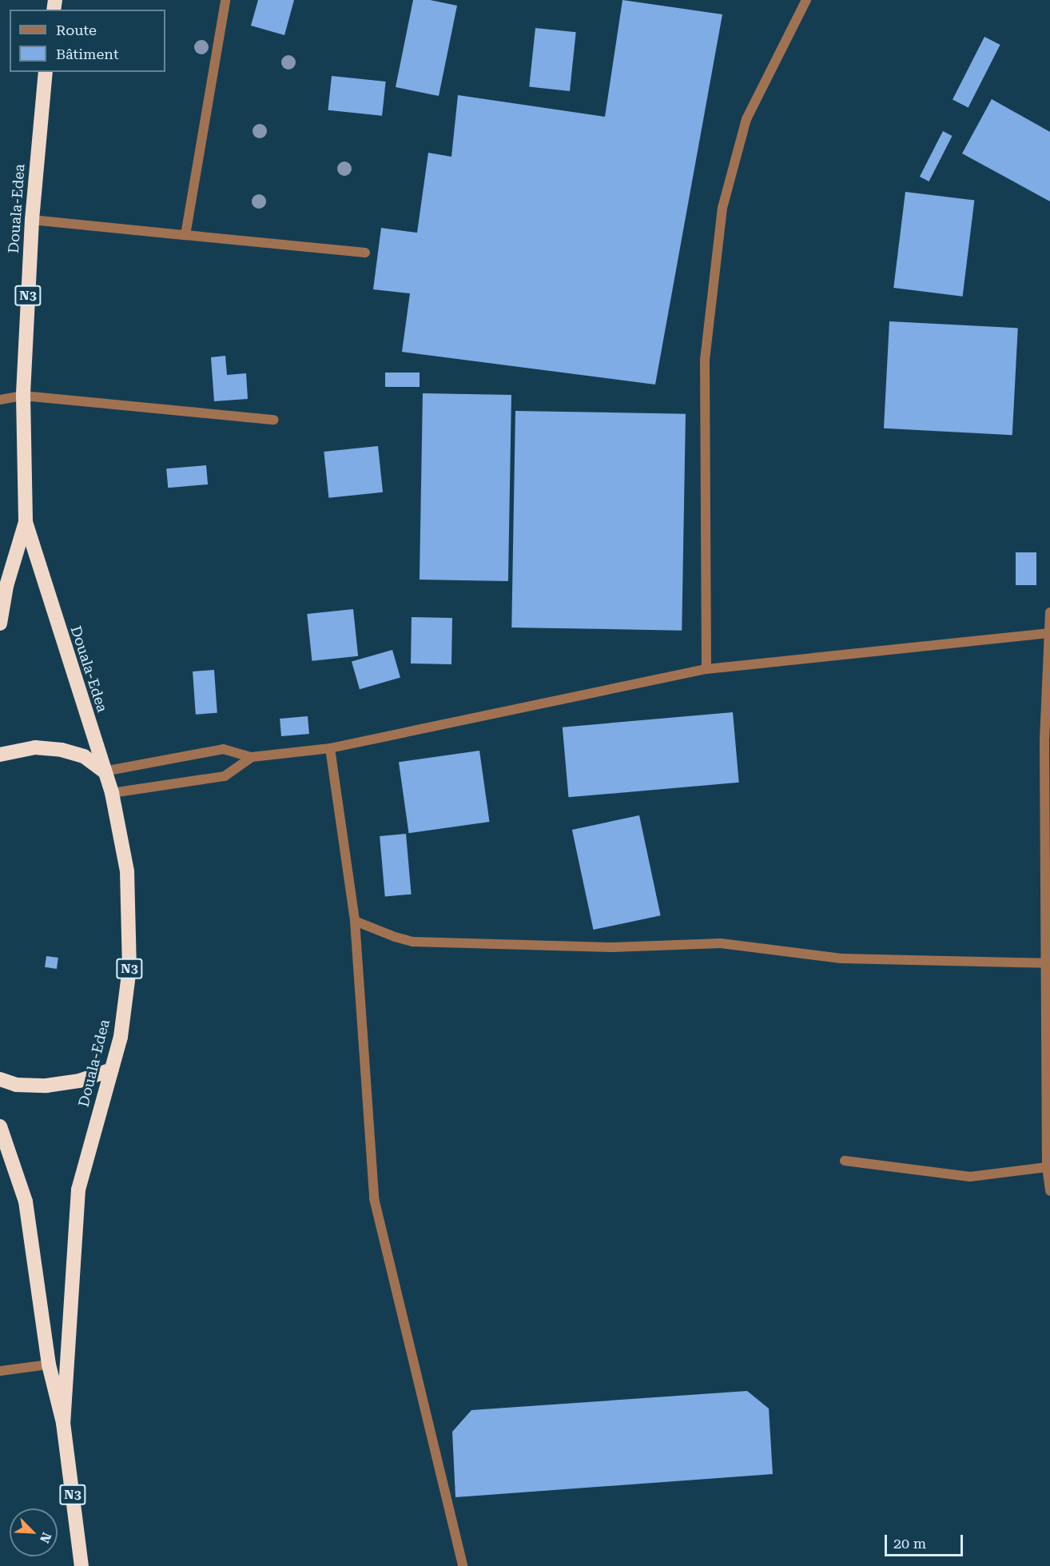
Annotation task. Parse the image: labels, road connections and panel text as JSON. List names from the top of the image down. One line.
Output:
{"streets":{"highway":["Douala-Edea","N3"]},"legend":["Route","Bâtiment"],"scale_bar":"20 m","north":"bottom right"}
